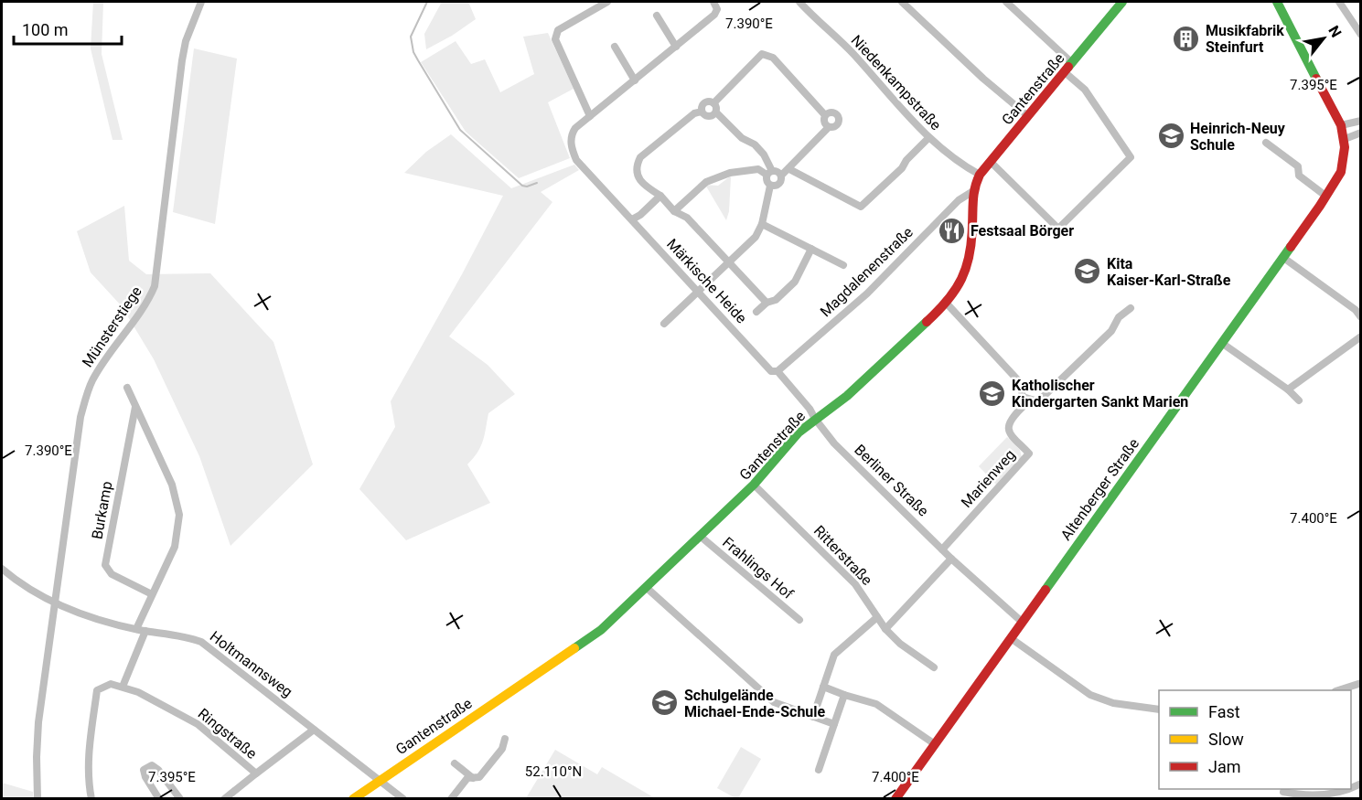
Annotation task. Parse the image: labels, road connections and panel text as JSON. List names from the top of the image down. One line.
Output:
{"streets":{"street":["Niedenkampstraße","Gantenstraße","Magdalenenstraße","Märkische Heide","Münsterstiege","Marienweg","Berliner Straße","Altenberger Straße","Burkamp","Ritterstraße","Frahlings Hof","Holtmannsweg","Ringstraße"]},"crossings":[["Niedenkampstraße","Gantenstraße"],["Gantenstraße","Magdalenenstraße"],["Gantenstraße","Märkische Heide"],["Gantenstraße","Berliner Straße"],["Gantenstraße","Ritterstraße"],["Gantenstraße","Frahlings Hof"],["Gantenstraße","Holtmannsweg"],["Magdalenenstraße","Märkische Heide"],["Märkische Heide","Berliner Straße"],["Münsterstiege","Holtmannsweg"],["Marienweg","Berliner Straße"],["Berliner Straße","Altenberger Straße"],["Holtmannsweg","Ringstraße"]],"places":{"building":["Musikfabrik Steinfurt"],"school or university":["Heinrich-Neuy Schule","Kita Kaiser-Karl-Straße","Katholischer Kindergarten Sankt Marien","Schulgelände Michael-Ende-Schule"],"restaurant":["Festsaal Börger"]},"legend":["Fast","Slow","Jam"],"scale_bar":"100 m","north":"top right","coordinates":["7.390°E","7.395°E","7.400°E","52.110°N"]}
